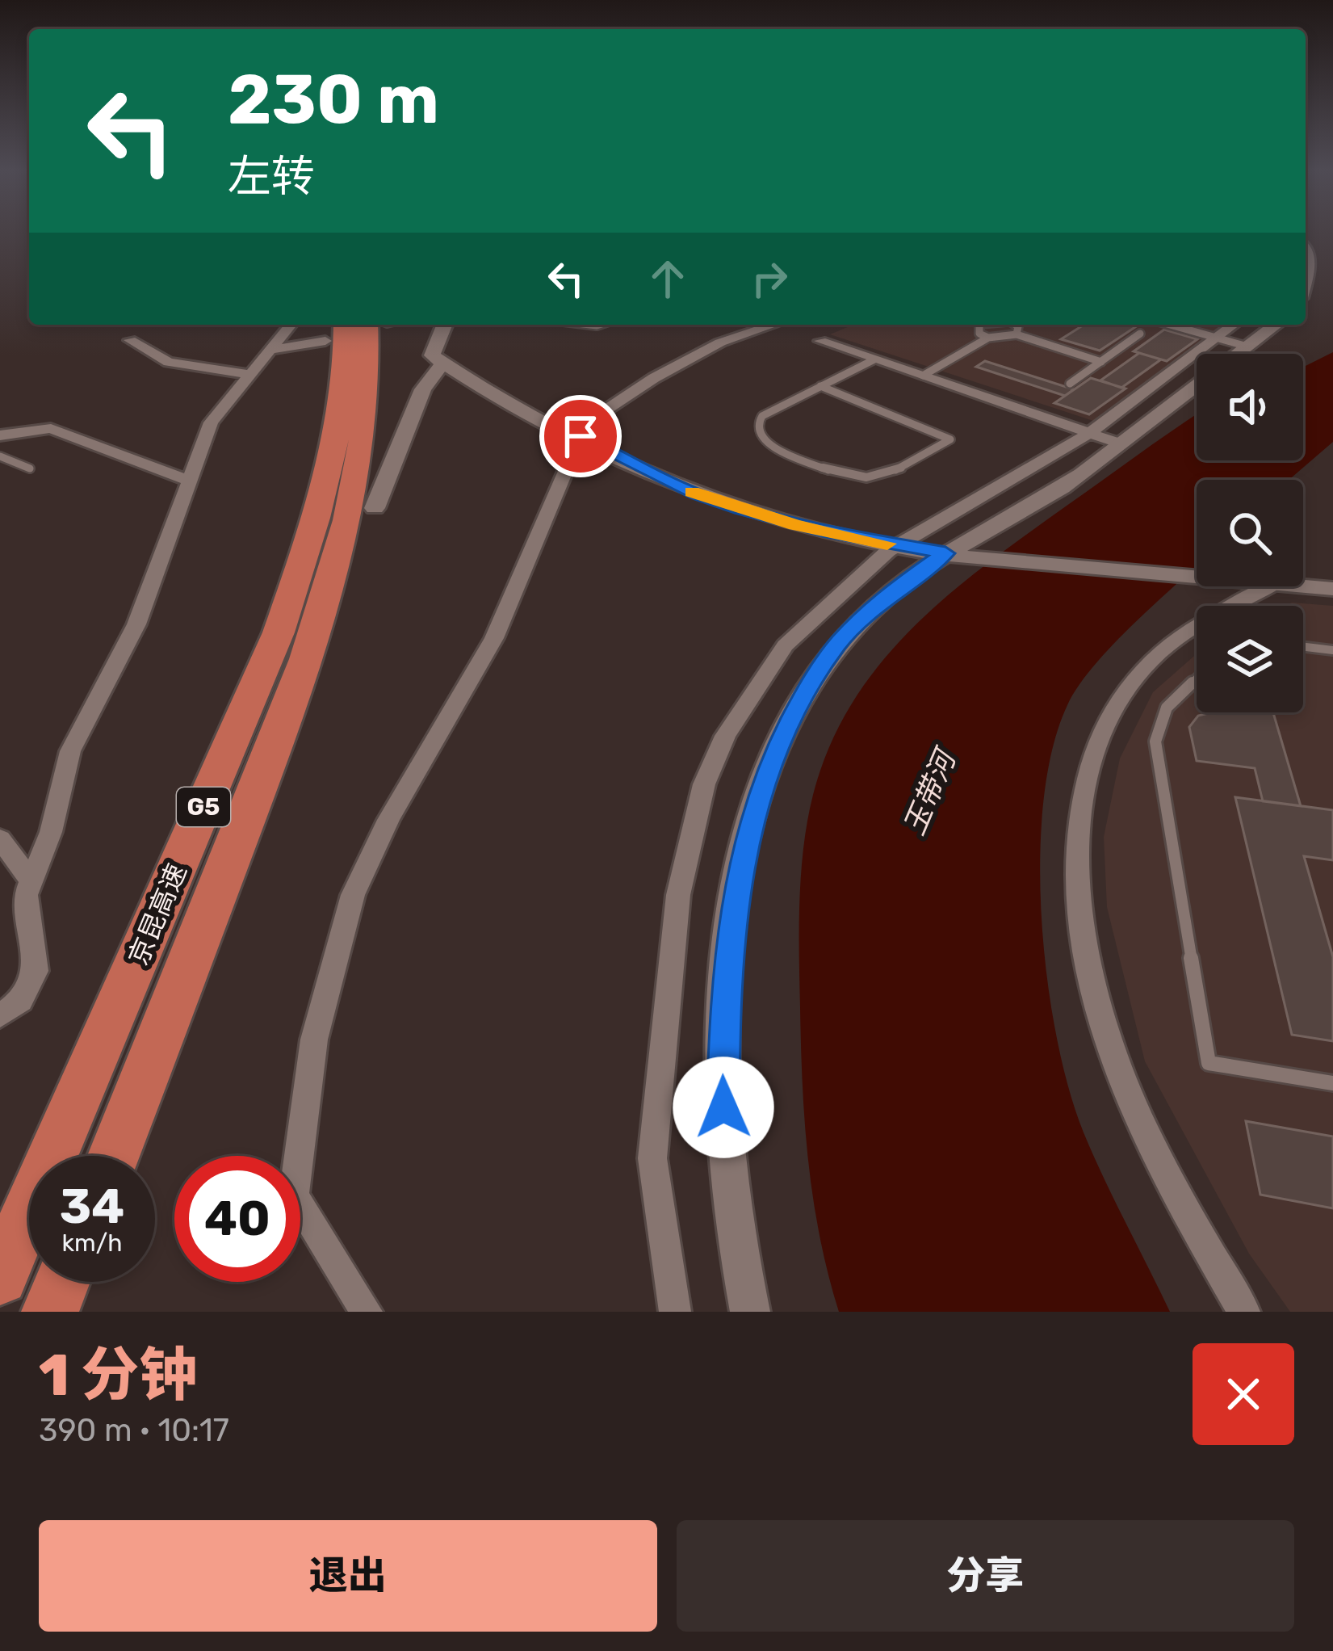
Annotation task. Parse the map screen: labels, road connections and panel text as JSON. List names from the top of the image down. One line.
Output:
{"streets":{"highway":["G5","京昆高速"]},"water":["玉带河"],"page":{"turn":["230 m","左转"],"speed":"34 km/h","limit":"40","heading":["1 分钟","390 m · 10:17"],"buttons":["退出","分享"]}}
